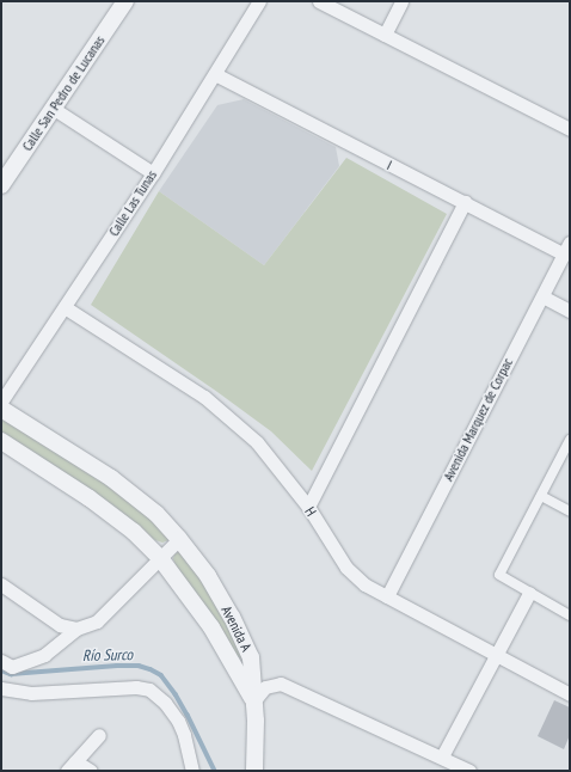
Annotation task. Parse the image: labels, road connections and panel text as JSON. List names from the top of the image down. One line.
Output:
{"streets":{"street":["Calle San Pedro de Lucanas","I","Calle Las Tunas","Avenida Marquez de Corpac","H","Avenida A"]},"crossings":[["I","Calle Las Tunas"],["I","Avenida Marquez de Corpac"],["Calle Las Tunas","H"],["Avenida Marquez de Corpac","H"]],"water":["Río Surco"]}
